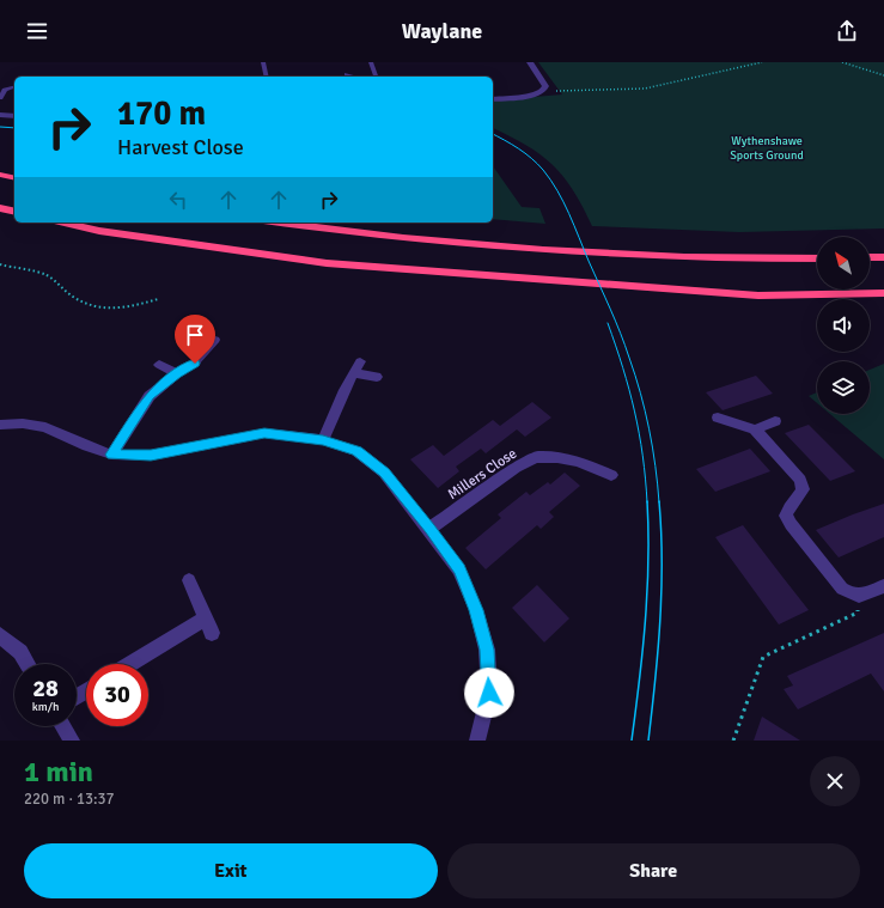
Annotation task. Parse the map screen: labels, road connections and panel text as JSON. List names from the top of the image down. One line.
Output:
{"streets":{"street":["Millers Close"]},"parks":["Wythenshawe Sports Ground"],"north":"top left","page":{"header":"Waylane","turn":["170 m","Harvest Close"],"speed":"28 km/h","limit":"30","heading":["1 min","220 m · 13:37"],"buttons":["Exit","Share"]}}
